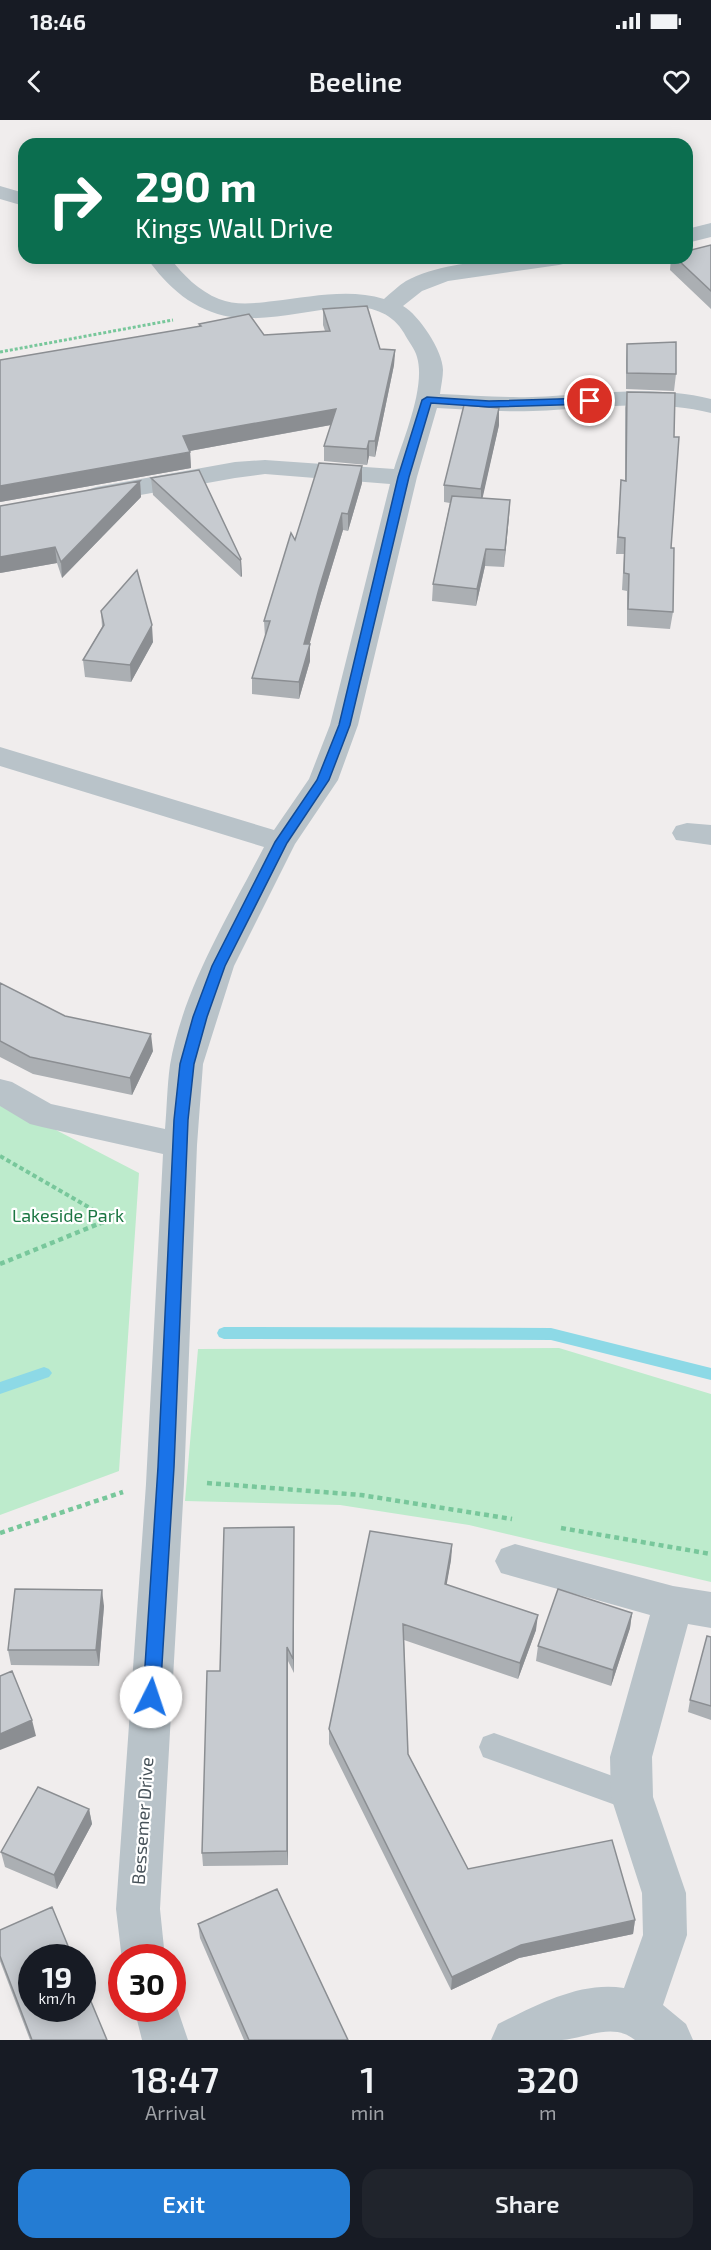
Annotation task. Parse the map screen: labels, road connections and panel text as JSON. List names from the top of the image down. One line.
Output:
{"streets":{"street":["Bessemer Drive"]},"parks":["Lakeside Park"],"page":{"status":"18:46","header":"Beeline","turn":["290 m","Kings Wall Drive"],"speed":"19 km/h","limit":"30","eta":["18:47","Arrival","1","min","320","m"],"buttons":["Exit","Share"]}}
